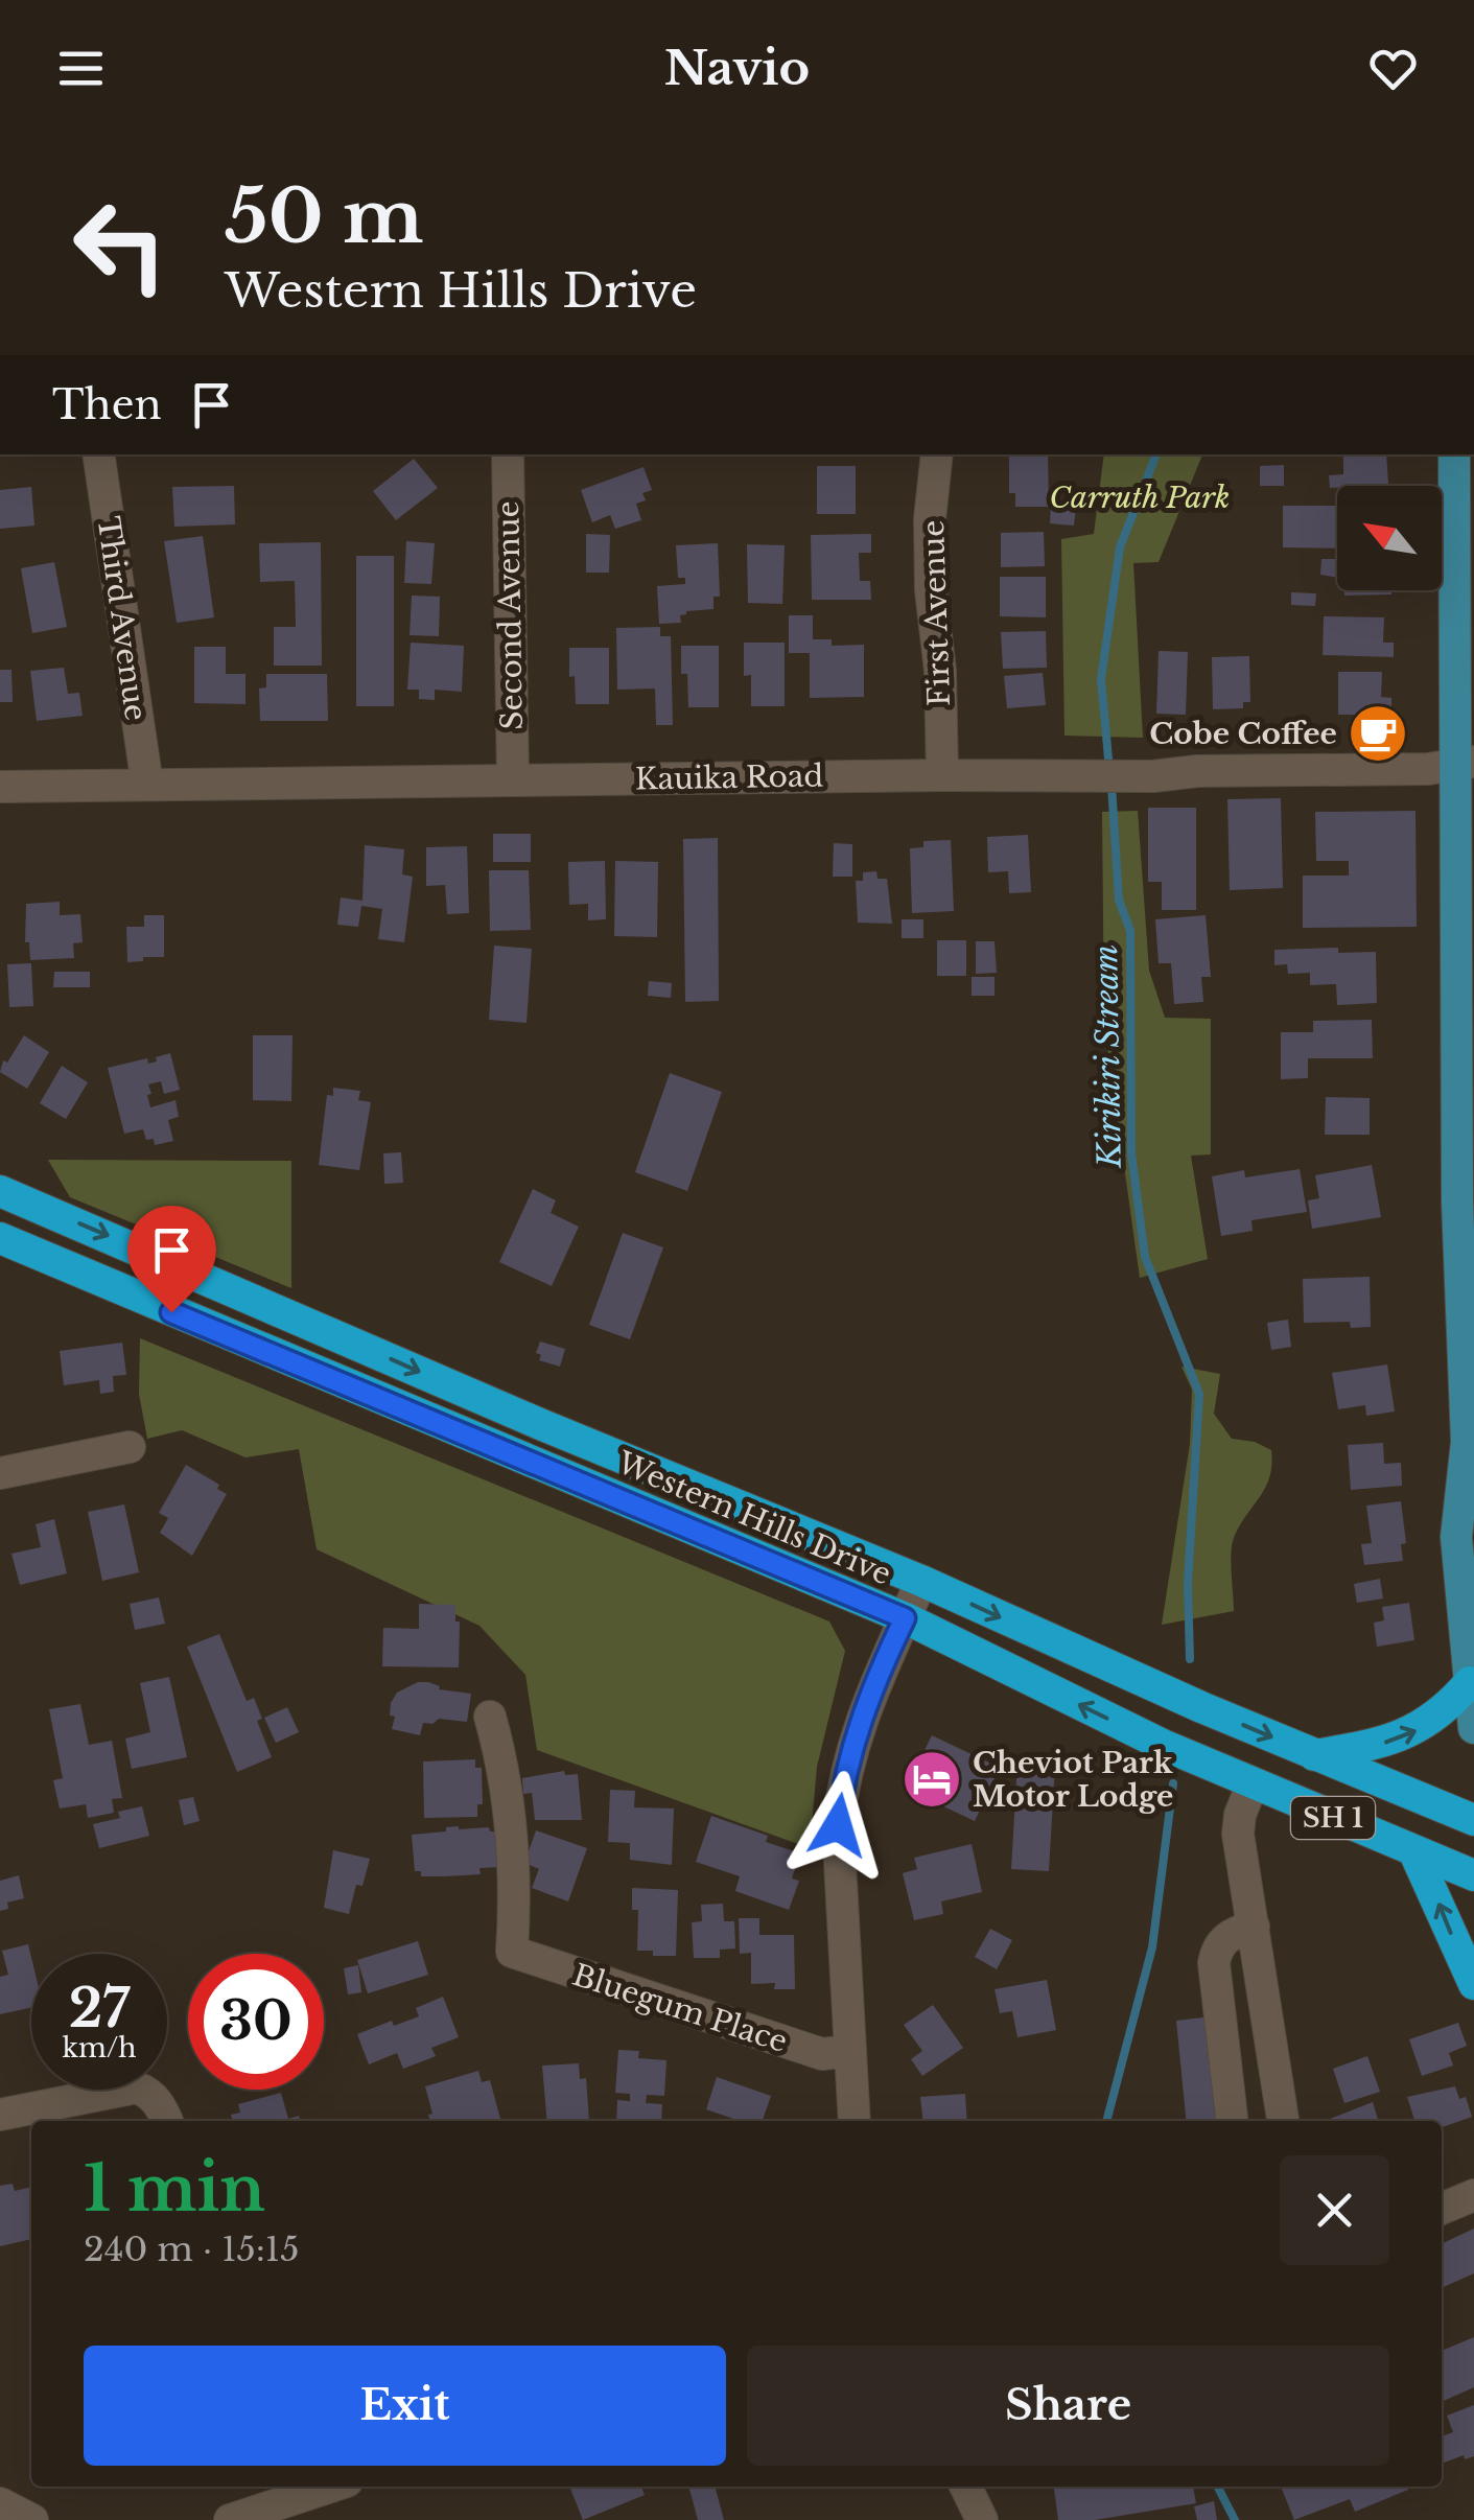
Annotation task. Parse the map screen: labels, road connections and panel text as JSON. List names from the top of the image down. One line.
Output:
{"streets":{"highway":["Western Hills Drive","SH 1"],"street":["First Avenue","Second Avenue","Third Avenue","Kauika Road","Bluegum Place"]},"crossings":[["First Avenue","Kauika Road"],["Second Avenue","Kauika Road"],["Third Avenue","Kauika Road"]],"water":["Kirikiri Stream"],"parks":["Carruth Park"],"places":{"cafe":["Cobe Coffee"],"hotel":["Cheviot Park Motor Lodge"]},"north":"top left","page":{"header":"Navio","turn":["50 m","Western Hills Drive"],"then":"Then","speed":"27 km/h","limit":"30","heading":["1 min","240 m · 15:15"],"buttons":["Exit","Share"]}}
